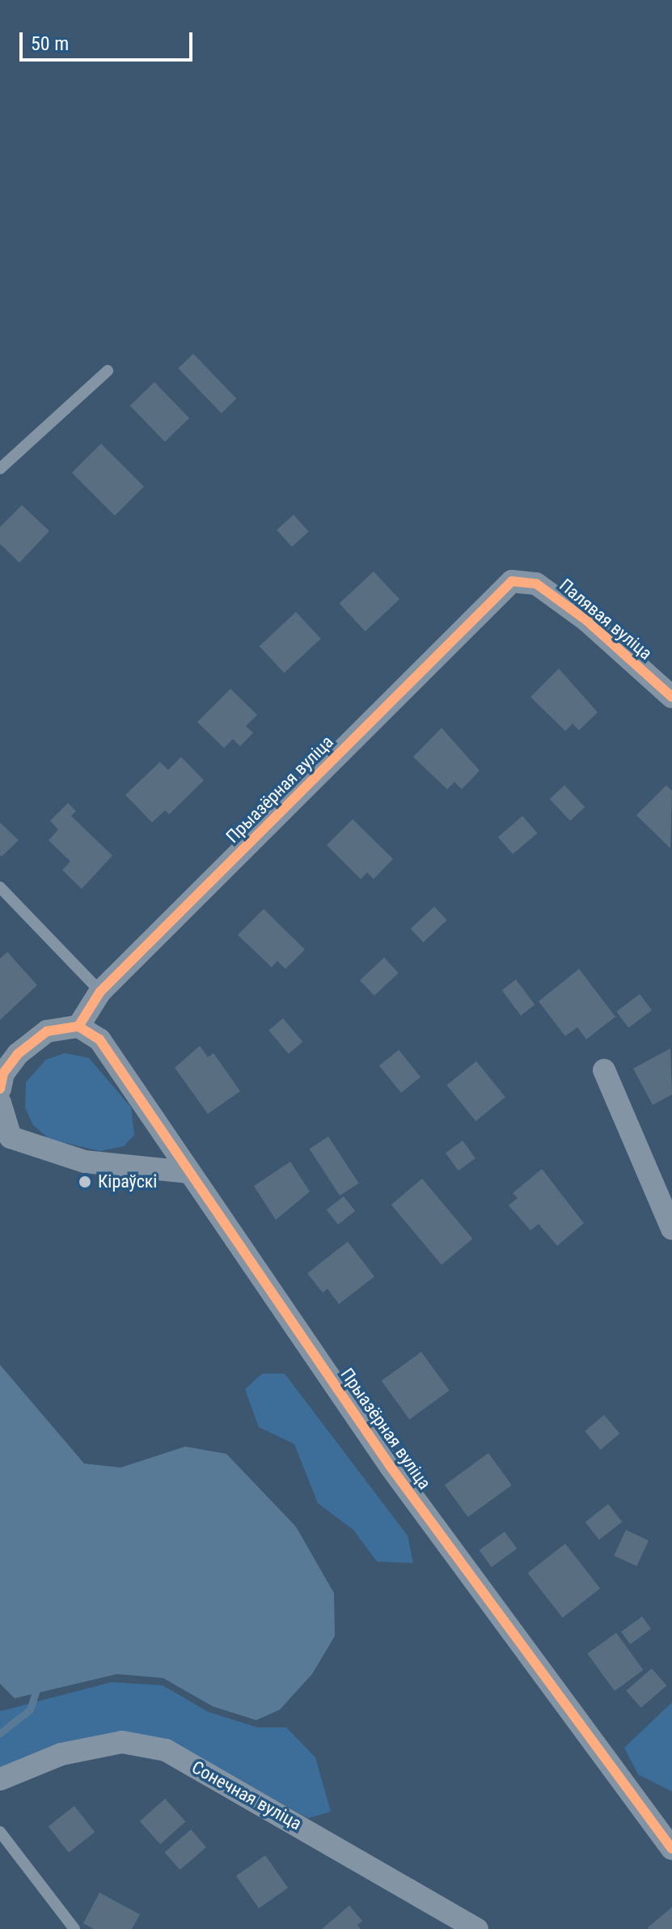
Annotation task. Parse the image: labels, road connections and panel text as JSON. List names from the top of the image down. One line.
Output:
{"streets":{"street":["Палявая вуліца","Прыазёрная вуліца","Сонечная вуліца"]},"crossings":[["Палявая вуліца","Прыазёрная вуліца"]],"places":["Кіраўскі"],"scale_bar":"50 m"}
